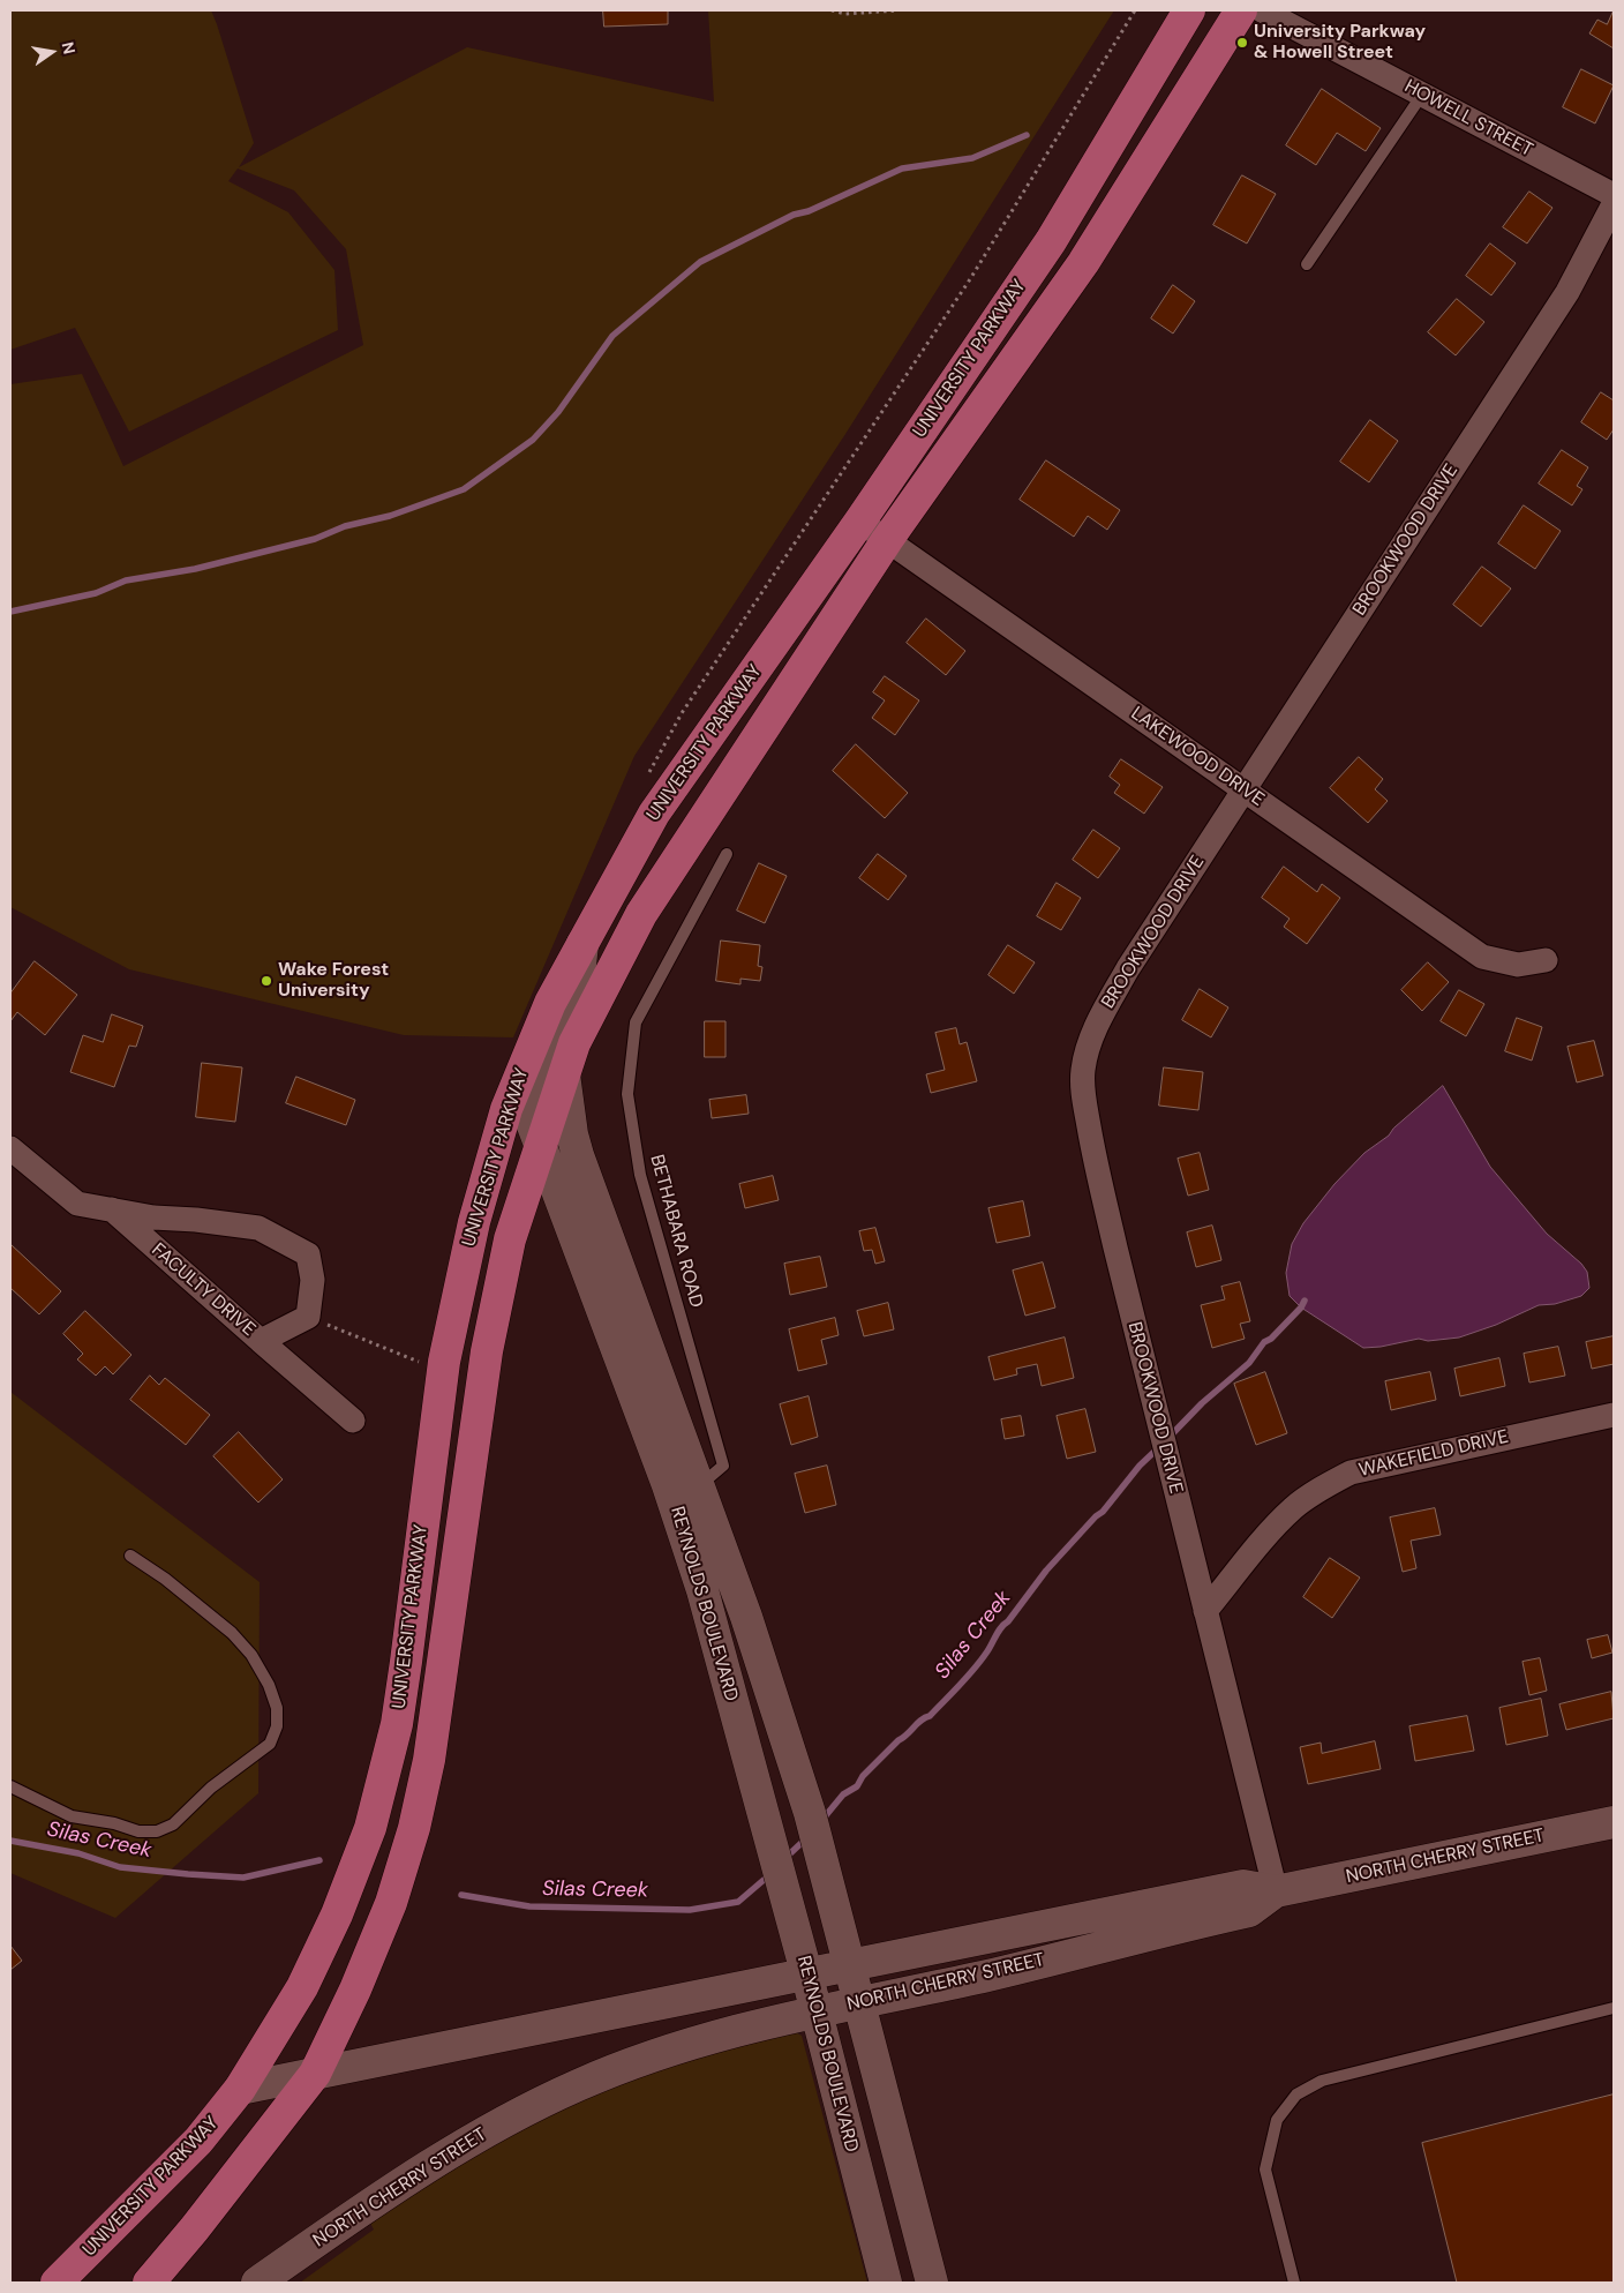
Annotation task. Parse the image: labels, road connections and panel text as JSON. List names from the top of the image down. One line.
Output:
{"streets":{"main road":["UNIVERSITY PARKWAY","REYNOLDS BOULEVARD","NORTH CHERRY STREET"],"street":["HOWELL STREET","BROOKWOOD DRIVE","LAKEWOOD DRIVE","FACULTY DRIVE","WAKEFIELD DRIVE"],"lane":["BETHABARA ROAD"]},"crossings":[["UNIVERSITY PARKWAY","LAKEWOOD DRIVE"],["UNIVERSITY PARKWAY","REYNOLDS BOULEVARD"],["UNIVERSITY PARKWAY","NORTH CHERRY STREET"],["BROOKWOOD DRIVE","LAKEWOOD DRIVE"],["BROOKWOOD DRIVE","WAKEFIELD DRIVE"],["BROOKWOOD DRIVE","NORTH CHERRY STREET"],["BETHABARA ROAD","REYNOLDS BOULEVARD"],["REYNOLDS BOULEVARD","NORTH CHERRY STREET"]],"water":["Silas Creek"],"places":["University Parkway & Howell Street","Wake Forest University"],"north":"right"}
